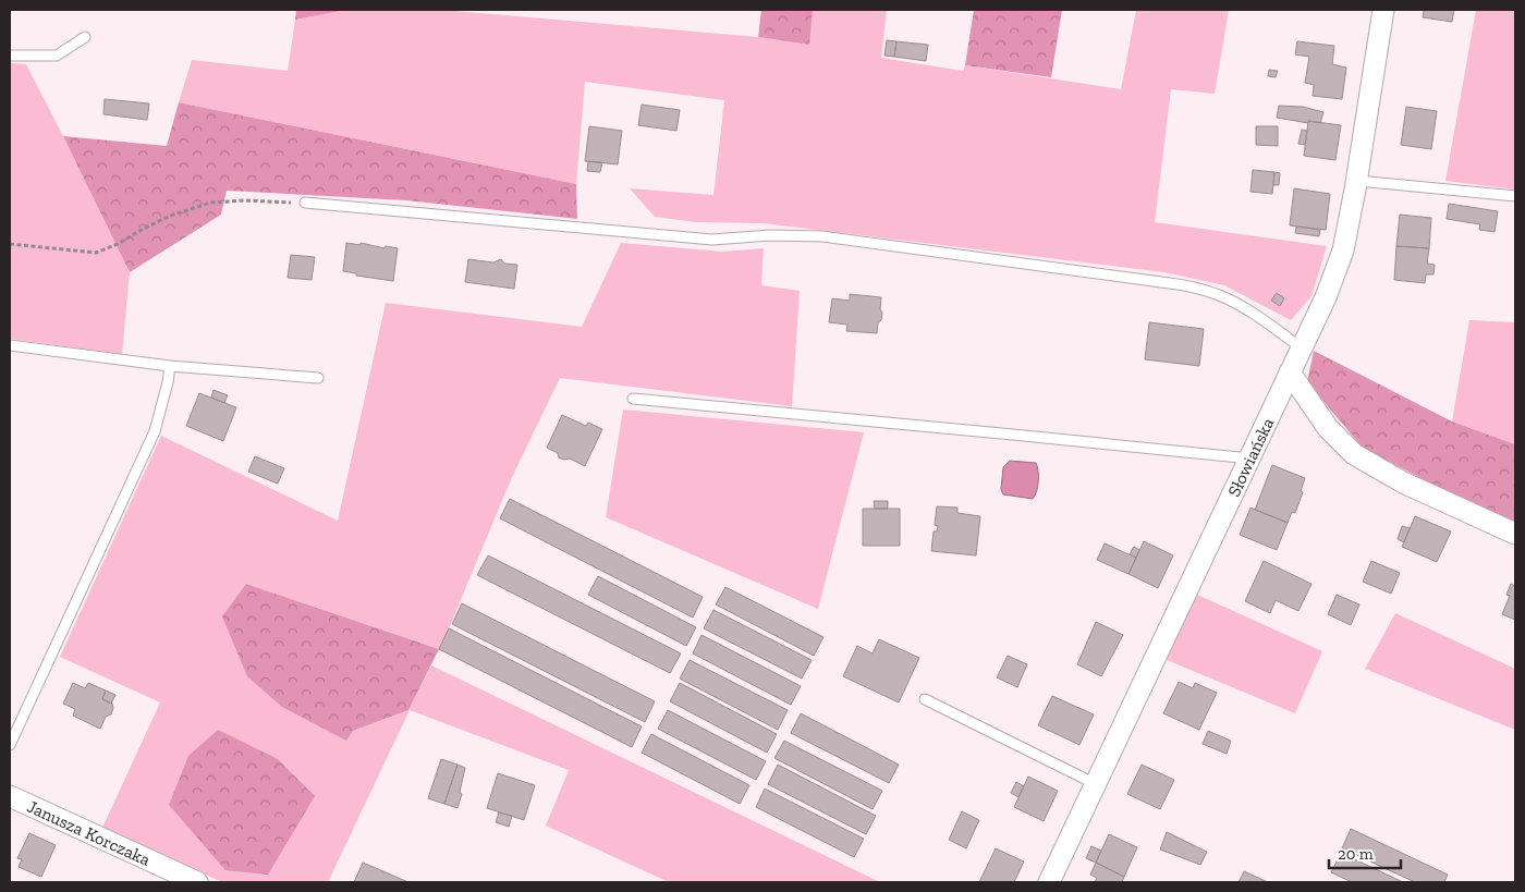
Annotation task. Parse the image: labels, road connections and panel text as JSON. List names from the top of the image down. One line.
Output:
{"streets":{"street":["Słowiańska","Janusza Korczaka"]},"scale_bar":"20 m"}
